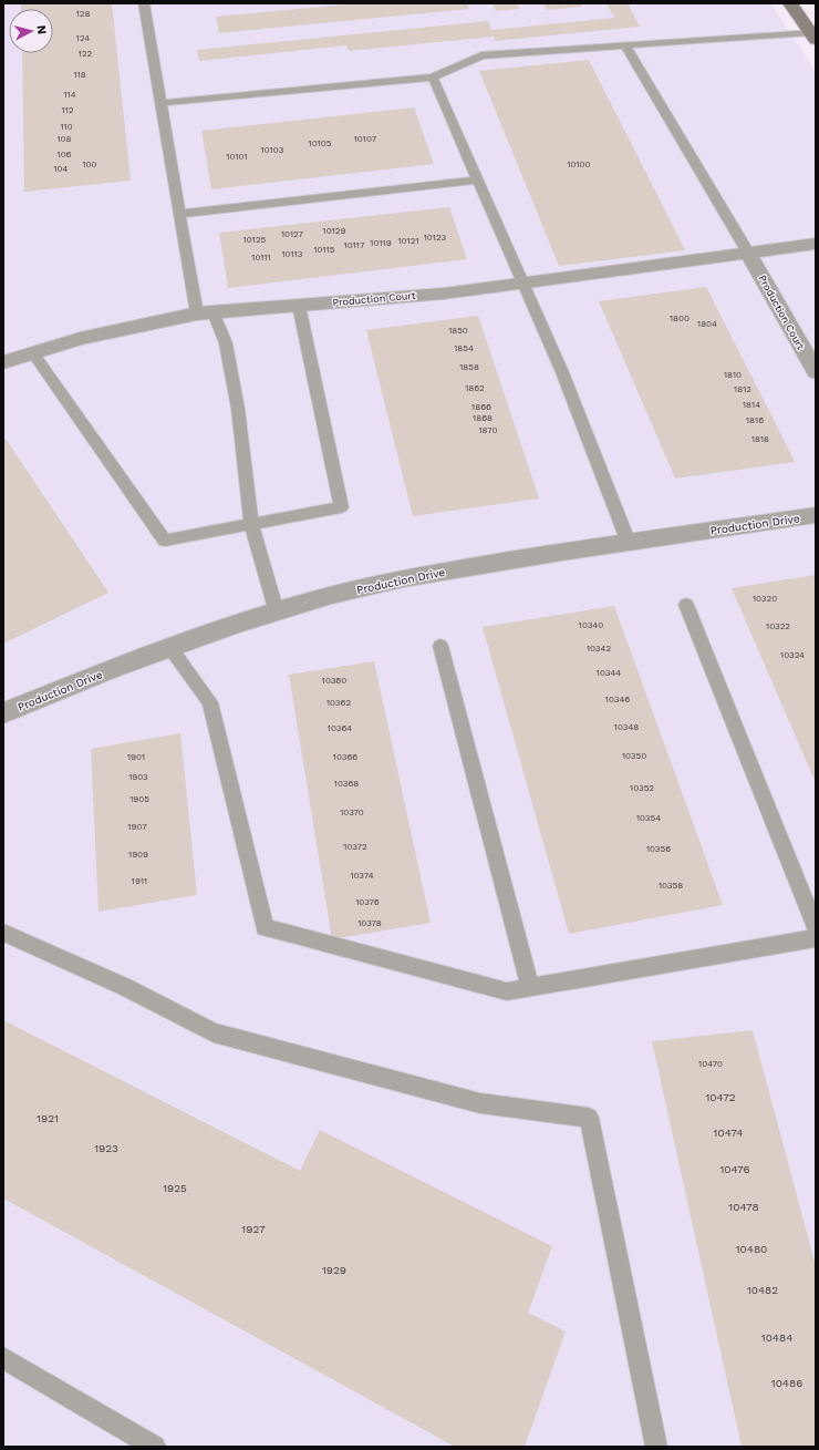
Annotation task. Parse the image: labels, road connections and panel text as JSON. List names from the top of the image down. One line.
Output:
{"streets":{"street":["Production Court","Production Drive"]},"house_numbers":["128","124","122","118","114","112","110","108","10107","10105","10103","106","10101","100","10100","104","10129","10127","10123","10125","10121","10119","10117","10115","10113","10111","1800","1804","1850","1854","1858","1810","1862","1812","1814","1866","1868","1816","1870","1818","10320","10340","10322","10342","10324","10344","10360","10346","10362","10348","10364","10350","1901","10366","1903","10368","10352","1905","10370","10354","1907","10372","10356","1909","10374","1911","10358","10376","10378","10470","10472","1921","10474","1923","10476","1925","10478","1927","10480","1929","10482","10484","10486"],"north":"right"}
